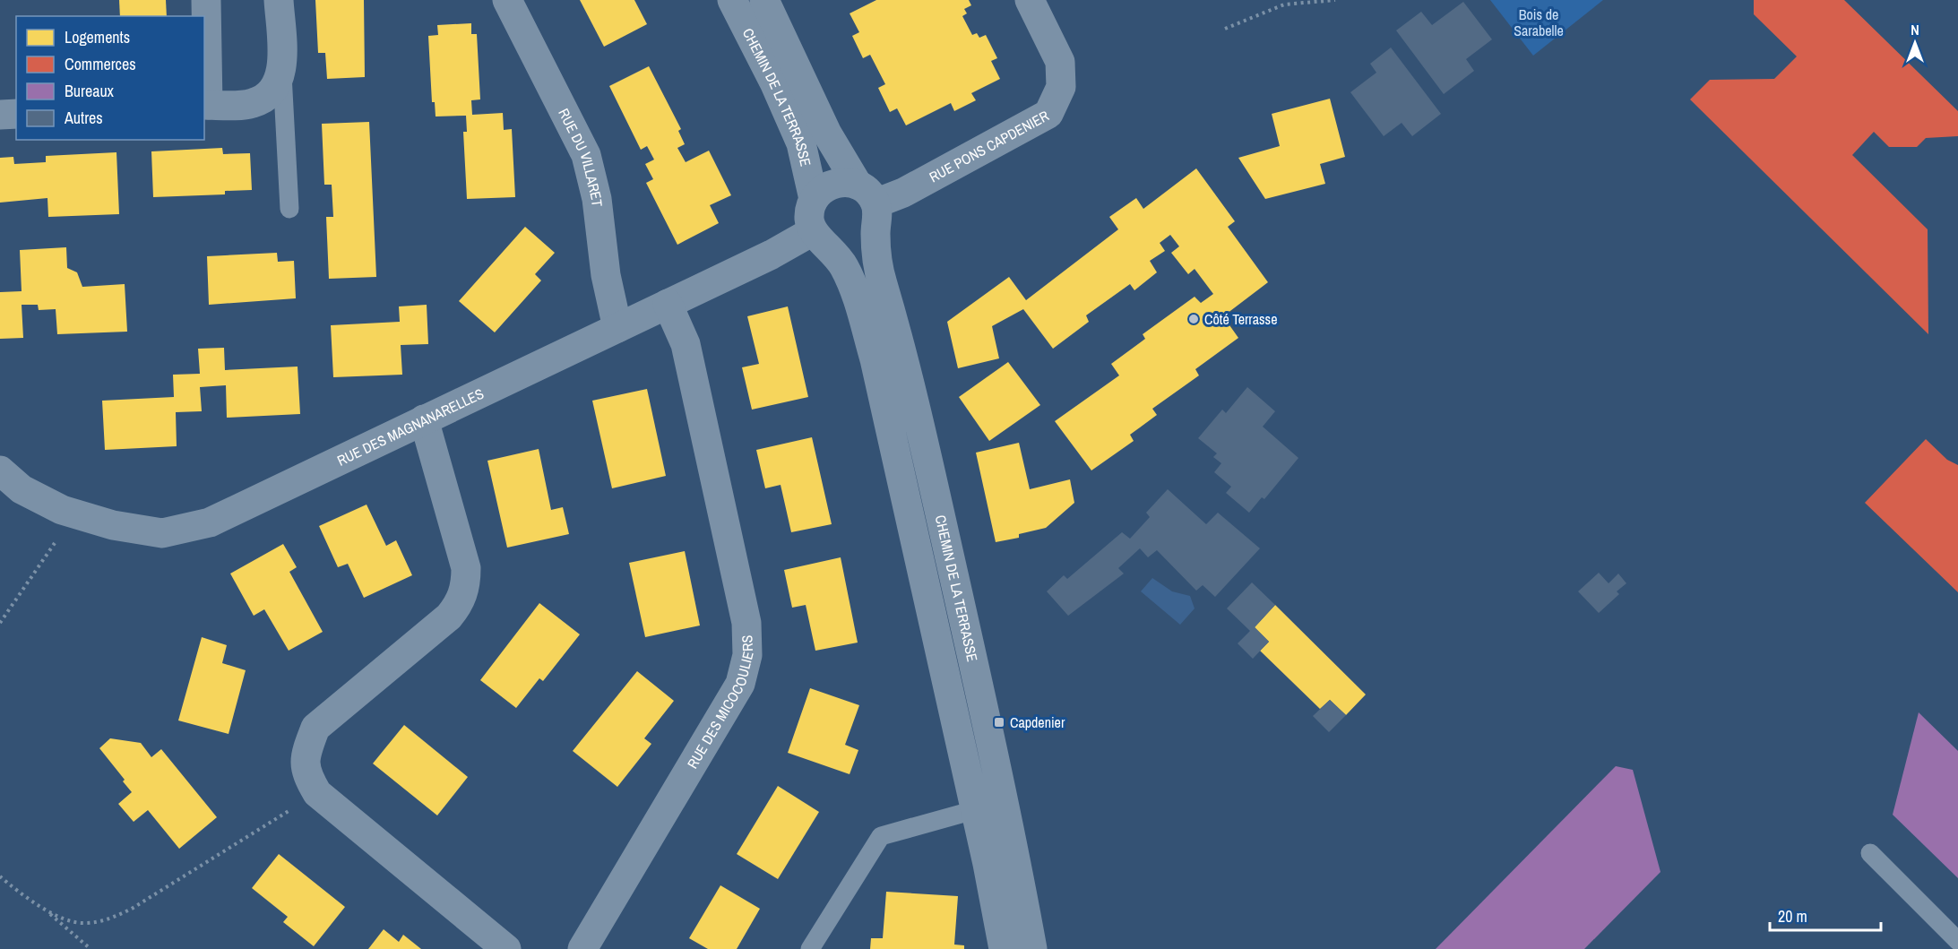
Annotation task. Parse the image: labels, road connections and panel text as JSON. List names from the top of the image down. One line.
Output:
{"streets":{"street":["CHEMIN DE LA TERRASSE","RUE PONS CAPDENIER","RUE DU VILLARET","RUE DES MAGNANARELLES","RUE DES MICOCOULIERS"]},"crossings":[["CHEMIN DE LA TERRASSE","RUE PONS CAPDENIER"],["CHEMIN DE LA TERRASSE","RUE DES MAGNANARELLES"],["RUE PONS CAPDENIER","RUE DES MAGNANARELLES"],["RUE DU VILLARET","RUE DES MAGNANARELLES"],["RUE DES MAGNANARELLES","RUE DES MICOCOULIERS"]],"parks":["Bois de Sarabelle"],"places":{"other":["Côté Terrasse"],"transit":["Capdenier"]},"legend":["Logements","Commerces","Bureaux","Autres"],"scale_bar":"20 m","north":"top"}
